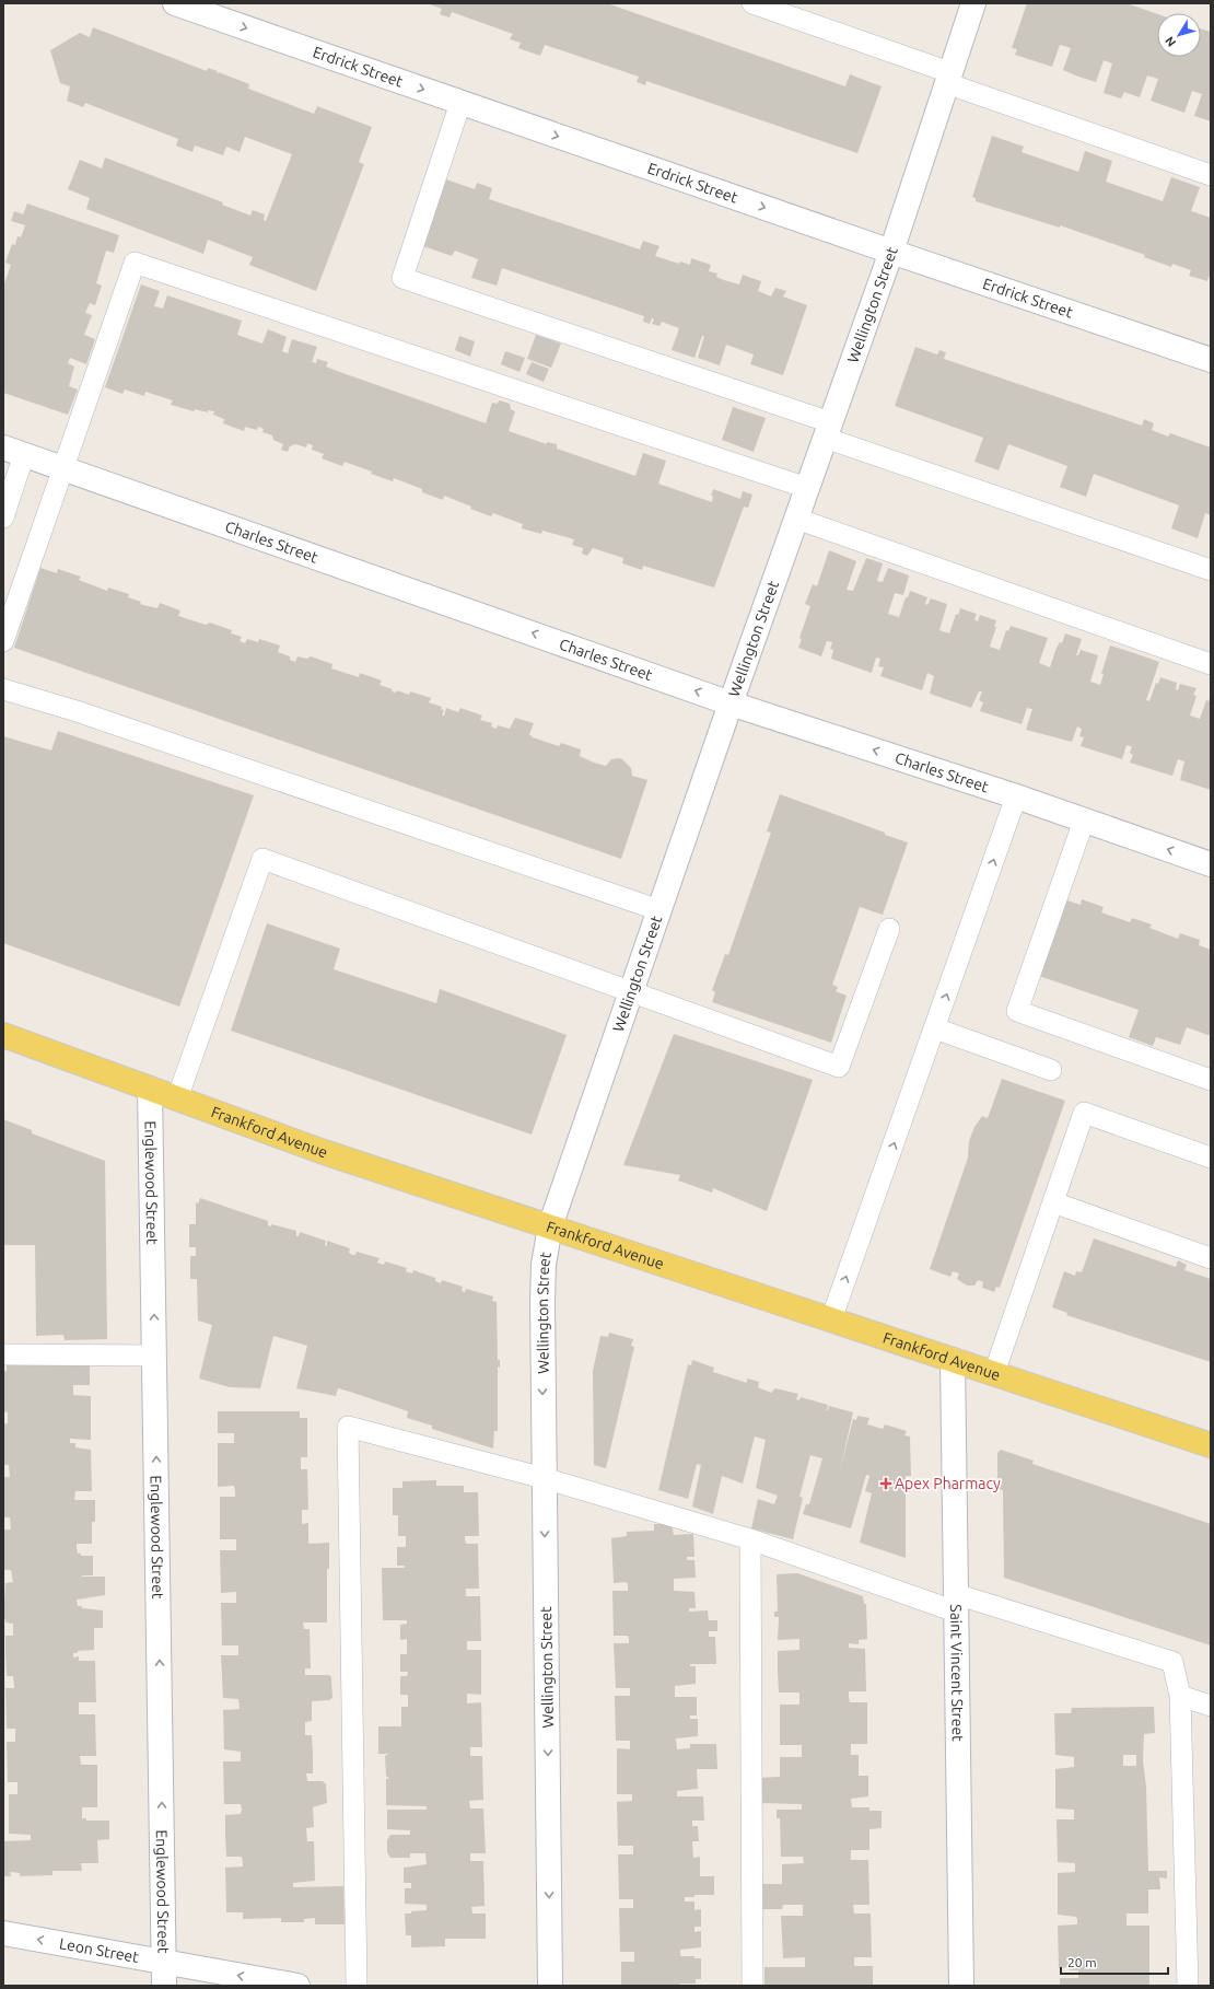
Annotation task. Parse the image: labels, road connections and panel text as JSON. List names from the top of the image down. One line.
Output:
{"streets":{"main road":["Frankford Avenue"],"street":["Erdrick Street","Wellington Street","Charles Street","Englewood Street","Saint Vincent Street","Leon Street"]},"crossings":[["Erdrick Street","Wellington Street"],["Wellington Street","Charles Street"],["Wellington Street","Frankford Avenue"],["Frankford Avenue","Englewood Street"],["Frankford Avenue","Saint Vincent Street"],["Englewood Street","Leon Street"]],"one_way":["Erdrick Street","Wellington Street","Charles Street","Englewood Street","Leon Street"],"places":{"health":["Apex Pharmacy"]},"scale_bar":"20 m","north":"bottom left"}
